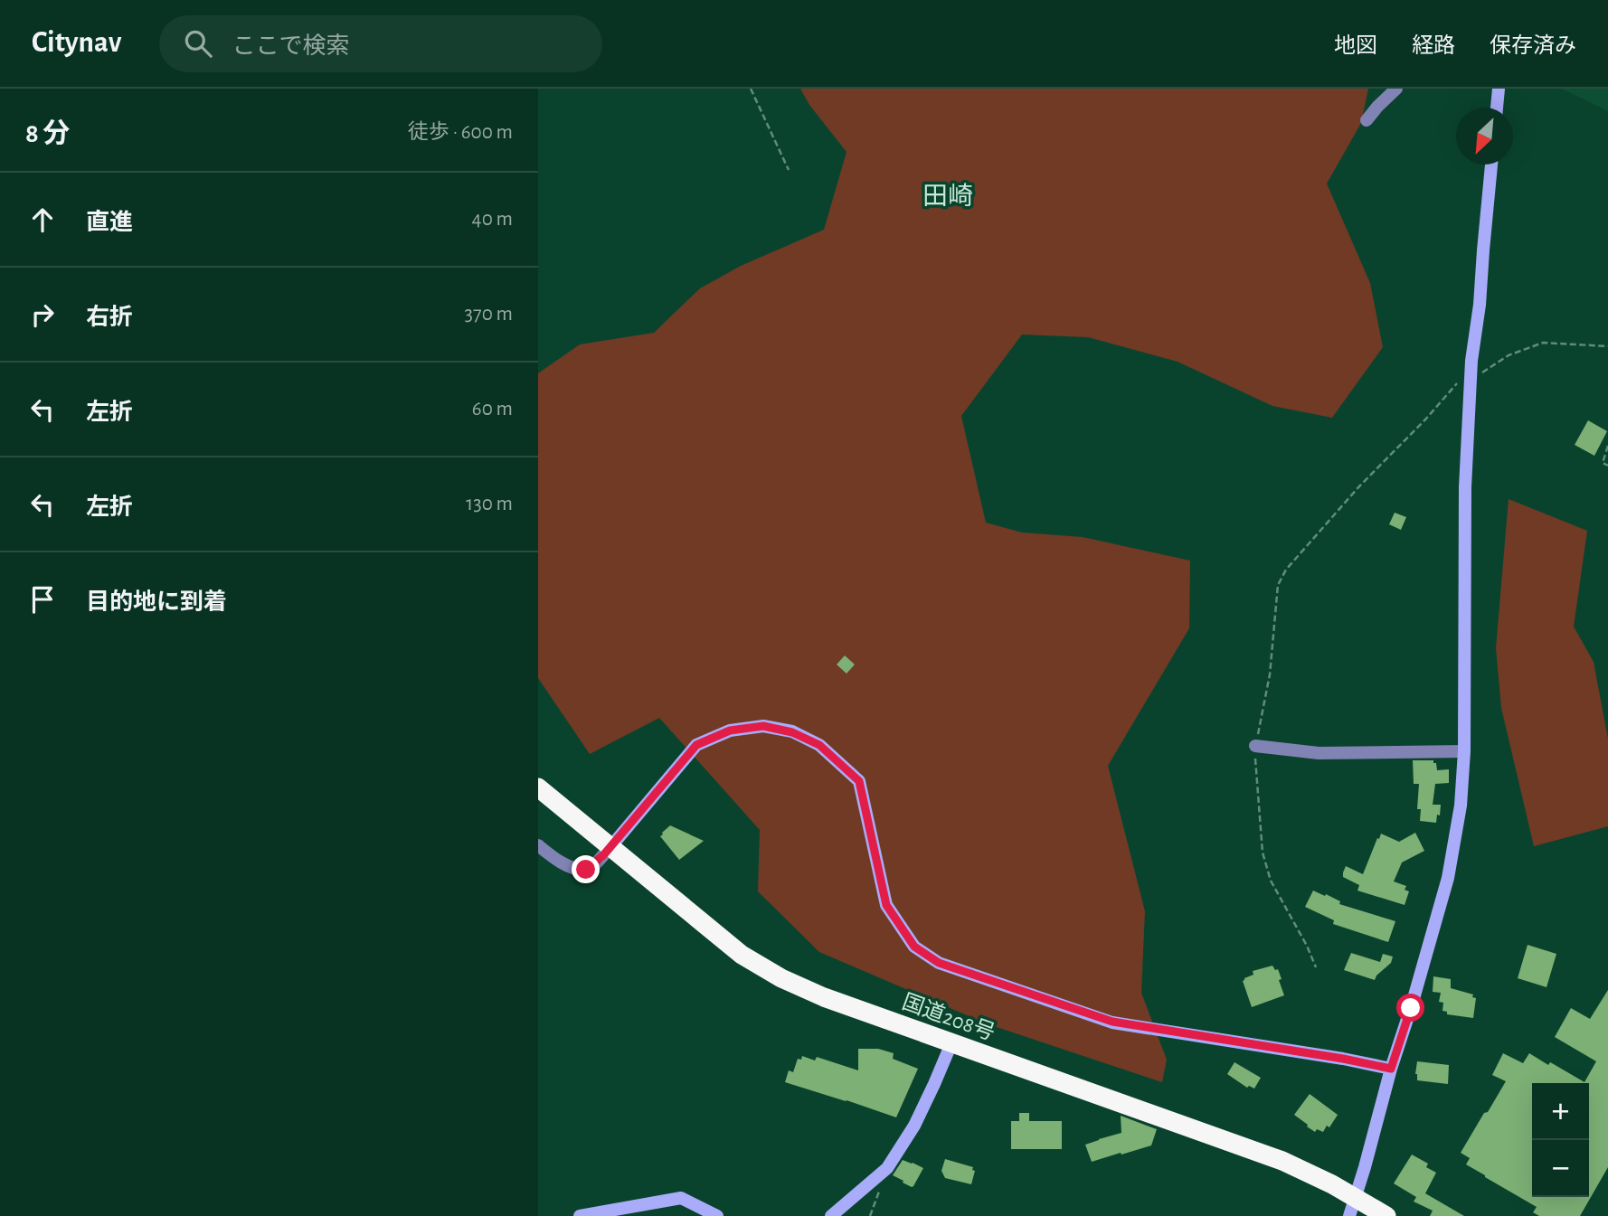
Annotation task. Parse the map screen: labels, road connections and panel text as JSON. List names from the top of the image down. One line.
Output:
{"streets":{"highway":["国道208号"]},"districts":["田崎"],"north":"bottom left","page":{"header":"Citynav","search":"ここで検索","nav":["地図","経路","保存済み"],"heading":["8 分","徒歩 · 600 m"],"list":[["直進","40 m"],["右折","370 m"],["左折","60 m"],["左折","130 m"],"目的地に到着"],"map_buttons":["+","−"]}}
